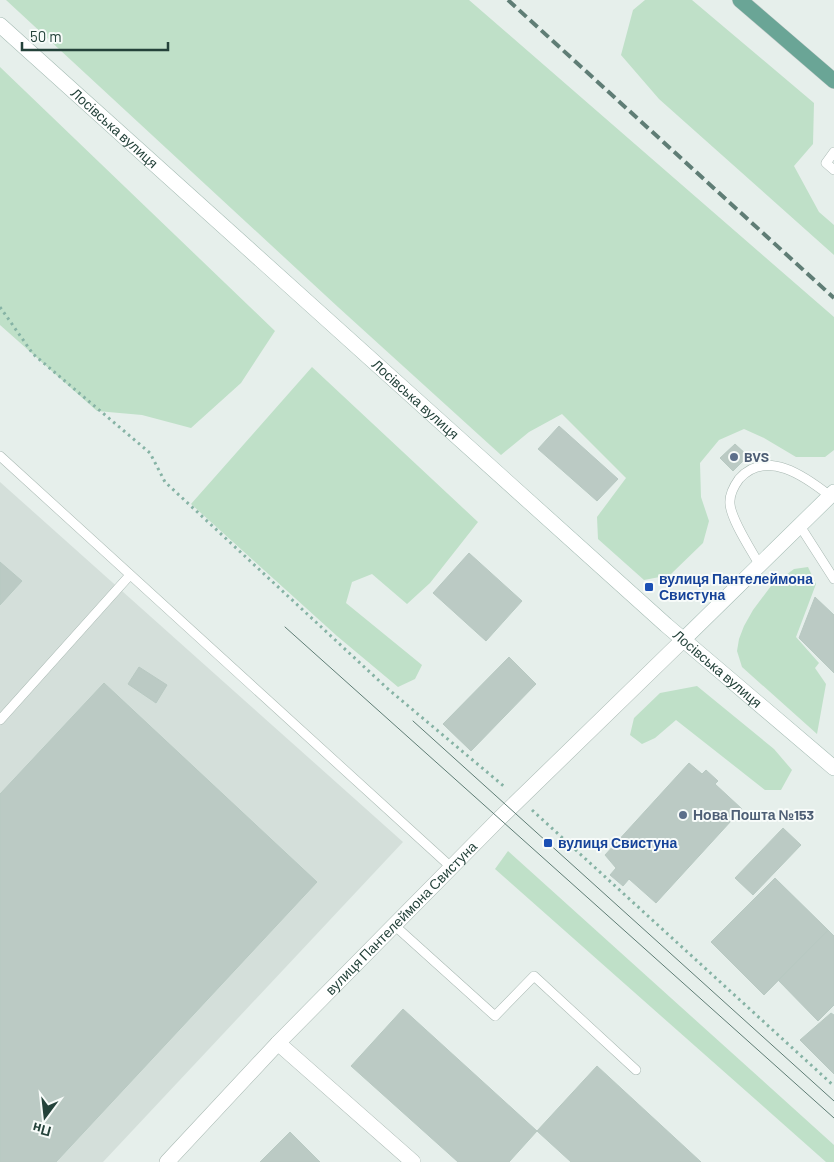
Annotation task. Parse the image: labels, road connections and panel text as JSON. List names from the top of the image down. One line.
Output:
{"streets":{"main road":["Лосівська вулиця","вулиця Пантелеймона Свистуна"]},"crossings":[["Лосівська вулиця","вулиця Пантелеймона Свистуна"]],"places":{"other":["BVS","Нова Пошта №153"],"transit":["вулиця Пантелеймона Свистуна","вулиця Свистуна"]},"scale_bar":"50 m","north":"bottom"}
